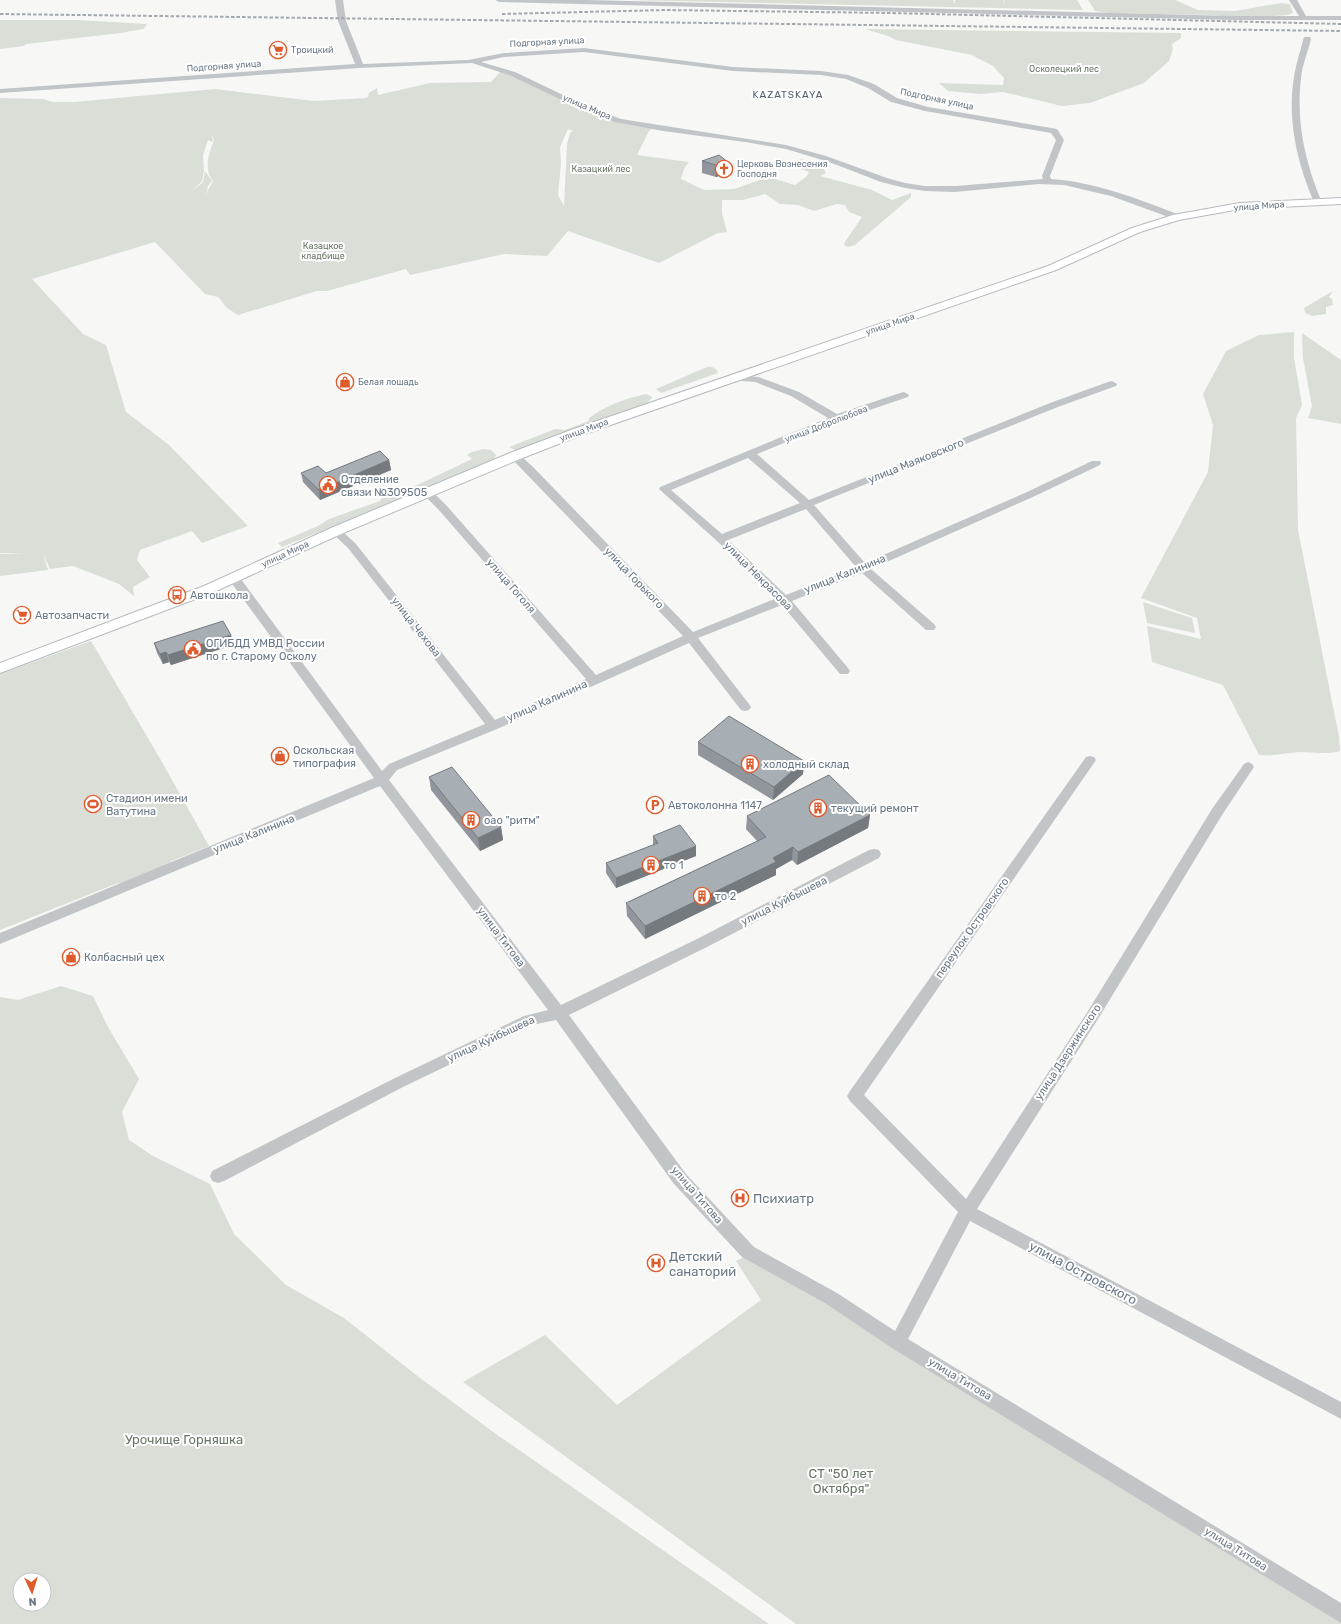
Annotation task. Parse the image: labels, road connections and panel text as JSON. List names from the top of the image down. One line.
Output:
{"streets":{"main road":["улица Мира"],"street":["Подгорная улица","улица Добролюбова","улица Маяковского","улица Калинина","улица Некрасова","улица Горького","улица Гоголя","улица Чехова","улица Куйбышева","переулок Островского","улица Титова","улица Дзержинского","улица Островского"]},"crossings":[["Подгорная улица","улица Мира"],["улица Мира","улица Горького"],["улица Мира","улица Гоголя"],["улица Мира","улица Чехова"],["улица Мира","улица Титова"],["улица Добролюбова","улица Некрасова"],["улица Маяковского","улица Некрасова"],["улица Калинина","улица Некрасова"],["улица Калинина","улица Горького"],["улица Калинина","улица Гоголя"],["улица Калинина","улица Чехова"],["улица Калинина","улица Титова"],["улица Куйбышева","улица Титова"],["переулок Островского","улица Островского"],["улица Титова","улица Дзержинского"],["улица Дзержинского","улица Островского"]],"districts":["KAZATSKAYA"],"parks":["Осколецкий лес","Казацкий лес","Казацкое кладбище","Урочище Горняшка","СТ \"50 лет Октября\""],"places":{"supermarket":["Троицкий","Автозапчасти"],"church":["Церковь Вознесения Господня"],"shop":["Белая лошадь","Оскольская типография","Колбасный цех"],"public building":["Отделение связи №309505","ОГИБДД УМВД России по г. Старому Осколу"],"bus stop":["Автошкола"],"building":["холодный склад","текущий ремонт","оао \"ритм\"","то 1","то 2"],"sports":["Стадион имени Ватутина"],"parking":["Автоколонна 1147"],"hospital":["Психиатр","Детский санаторий"]},"north":"bottom"}
